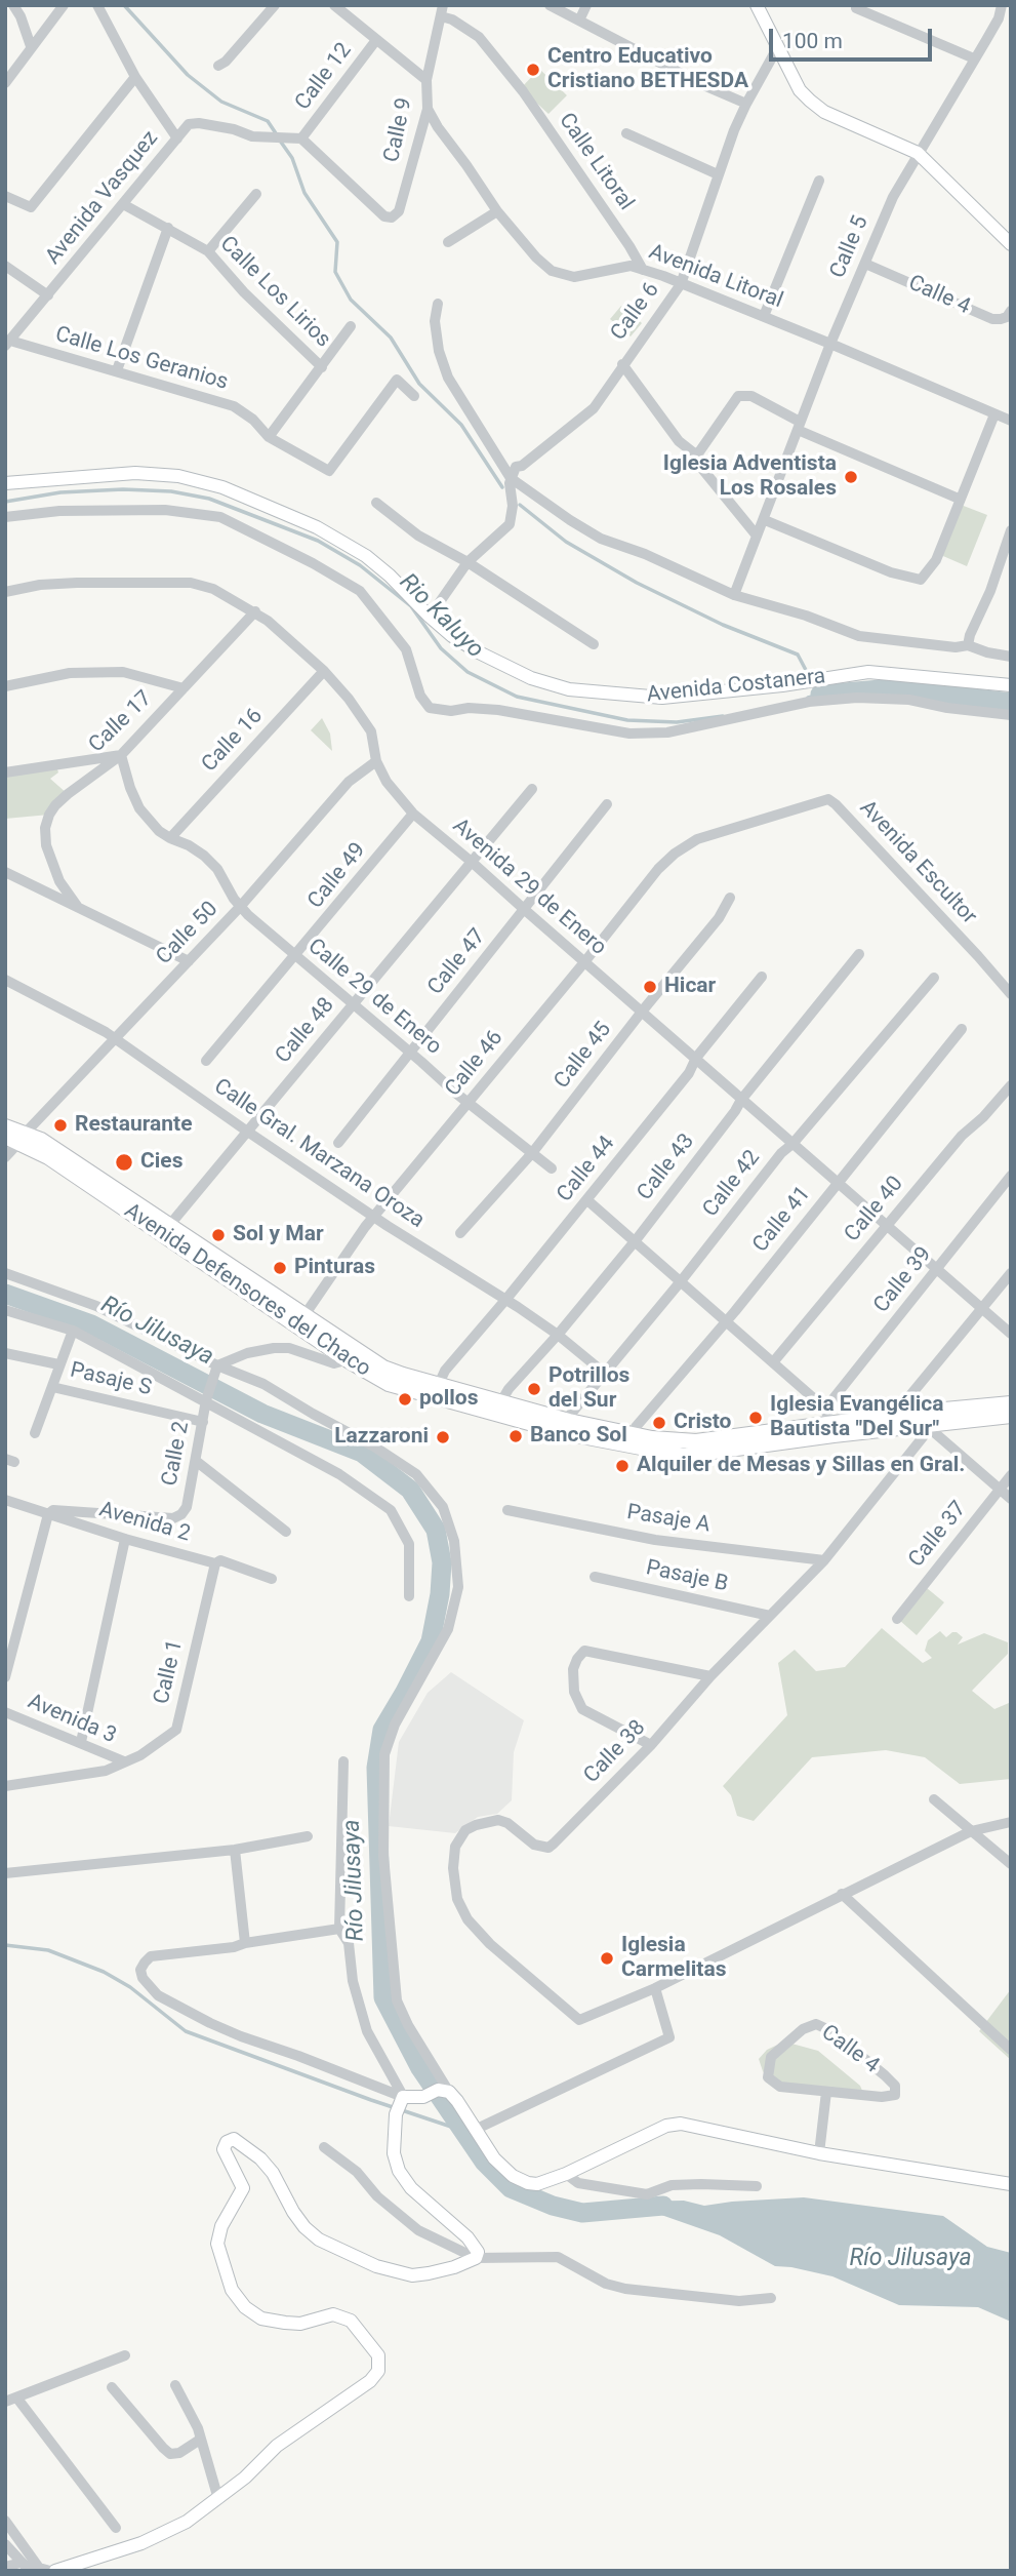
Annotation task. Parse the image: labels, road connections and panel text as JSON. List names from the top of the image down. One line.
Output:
{"streets":{"main road":["Avenida Defensores del Chaco"],"street":["Calle 12","Calle 9","Calle Litoral","Avenida Vasquez","Calle 5","Avenida Litoral","Calle Los Lirios","Calle 4","Calle 6","Calle Los Geranios","Avenida Costanera","Calle 17","Calle 16","Avenida Escultor","Calle 49","Avenida 29 de Enero","Calle 50","Calle 47","Calle 29 de Enero","Calle 48","Calle 45","Calle 46","Calle Gral. Marzana Oroza","Calle 43","Calle 44","Calle 42","Calle 40","Calle 41","Calle 39","Pasaje S","Calle 2","Pasaje A","Avenida 2","Calle 37","Pasaje B","Calle 1","Avenida 3","Calle 38"]},"crossings":[["Calle 12","Calle 9"],["Calle 12","Avenida Vasquez"],["Calle 9","Calle Litoral"],["Calle 9","Avenida Vasquez"],["Calle 9","Avenida Litoral"],["Calle Litoral","Avenida Litoral"],["Avenida Vasquez","Calle Los Lirios"],["Avenida Vasquez","Calle Los Geranios"],["Calle 5","Avenida Litoral"],["Calle 5","Calle 4"],["Avenida Litoral","Calle 6"],["Calle 17","Avenida 29 de Enero"],["Calle 17","Calle 29 de Enero"],["Calle 16","Avenida 29 de Enero"],["Calle 16","Calle 29 de Enero"],["Avenida Escultor","Calle 46"],["Calle 49","Avenida 29 de Enero"],["Calle 49","Calle 29 de Enero"],["Avenida 29 de Enero","Calle 50"],["Avenida 29 de Enero","Calle 47"],["Avenida 29 de Enero","Calle 48"],["Avenida 29 de Enero","Calle 45"],["Avenida 29 de Enero","Calle 46"],["Avenida 29 de Enero","Calle 43"],["Avenida 29 de Enero","Calle 44"],["Avenida 29 de Enero","Calle 42"],["Avenida 29 de Enero","Calle 40"],["Avenida 29 de Enero","Calle 41"],["Avenida 29 de Enero","Calle 39"],["Calle 50","Calle 29 de Enero"],["Calle 50","Calle Gral. Marzana Oroza"],["Calle 50","Avenida Defensores del Chaco"],["Calle 47","Calle 29 de Enero"],["Calle 29 de Enero","Calle 48"],["Calle 29 de Enero","Calle 45"],["Calle 29 de Enero","Calle 46"],["Calle 48","Calle Gral. Marzana Oroza"],["Calle 48","Avenida Defensores del Chaco"],["Calle 46","Calle Gral. Marzana Oroza"],["Calle 46","Avenida Defensores del Chaco"],["Calle Gral. Marzana Oroza","Calle 43"],["Calle Gral. Marzana Oroza","Calle 44"],["Calle Gral. Marzana Oroza","Calle 42"],["Calle 43","Avenida Defensores del Chaco"],["Calle 44","Avenida Defensores del Chaco"],["Calle 42","Avenida Defensores del Chaco"],["Calle 41","Avenida Defensores del Chaco"],["Calle 39","Avenida Defensores del Chaco"],["Avenida Defensores del Chaco","Calle 38"],["Pasaje S","Calle 2"],["Calle 2","Avenida 2"],["Pasaje A","Calle 38"],["Avenida 2","Calle 1"],["Pasaje B","Calle 38"],["Calle 1","Avenida 3"]],"water":["Rio Kaluyo","Río Jilusaya"],"places":["Centro Educativo Cristiano BETHESDA","Iglesia Adventista Los Rosales","Hicar","Restaurante","Cies","Sol y Mar","Pinturas","Potrillos del Sur","pollos","Iglesia Evangélica Bautista \"Del Sur\"","Cristo","Banco Sol","Lazzaroni","Alquiler de Mesas y Sillas en Gral.","Iglesia Carmelitas"],"scale_bar":"100 m"}
